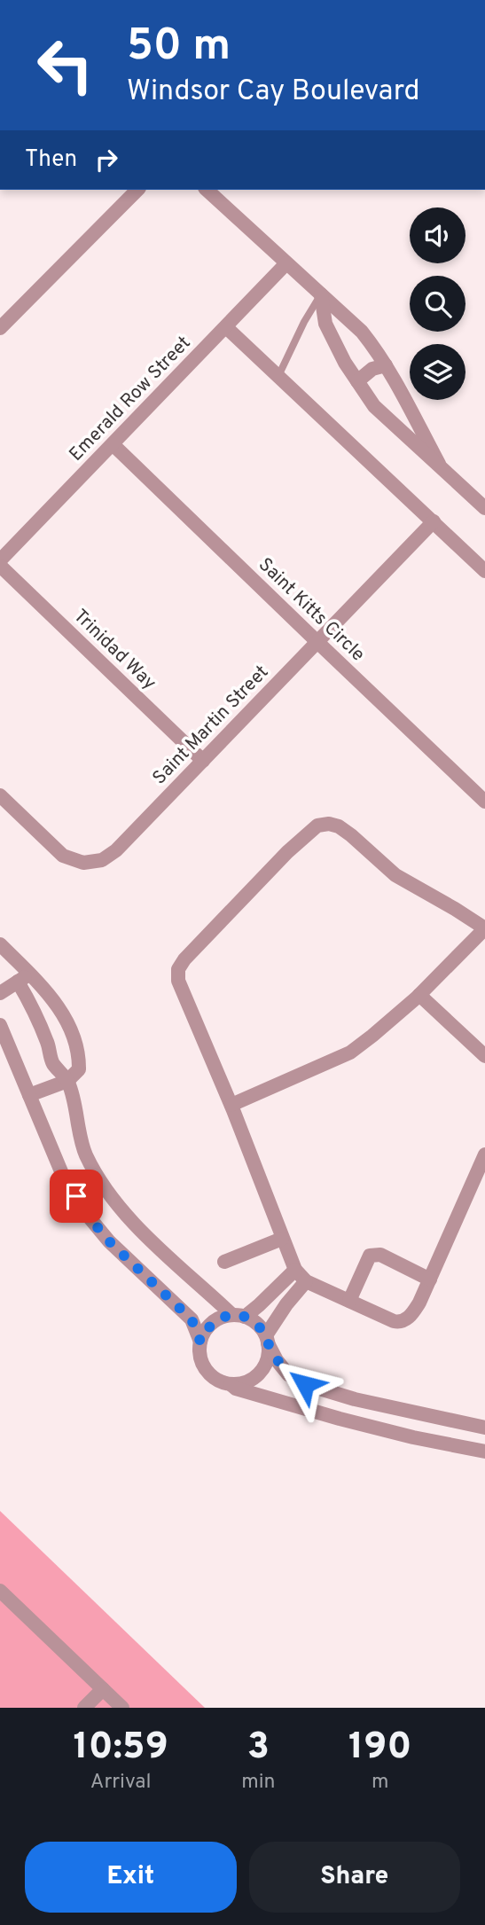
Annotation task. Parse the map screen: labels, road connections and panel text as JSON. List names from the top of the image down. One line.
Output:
{"streets":{"street":["Emerald Row Street","Saint Kitts Circle","Trinidad Way","Saint Martin Street"]},"crossings":[["Emerald Row Street","Saint Kitts Circle"],["Saint Kitts Circle","Saint Martin Street"],["Trinidad Way","Saint Martin Street"]],"page":{"turn":["50 m","Windsor Cay Boulevard"],"then":"Then","eta":["10:59","Arrival","3","min","190","m"],"buttons":["Exit","Share"]}}
